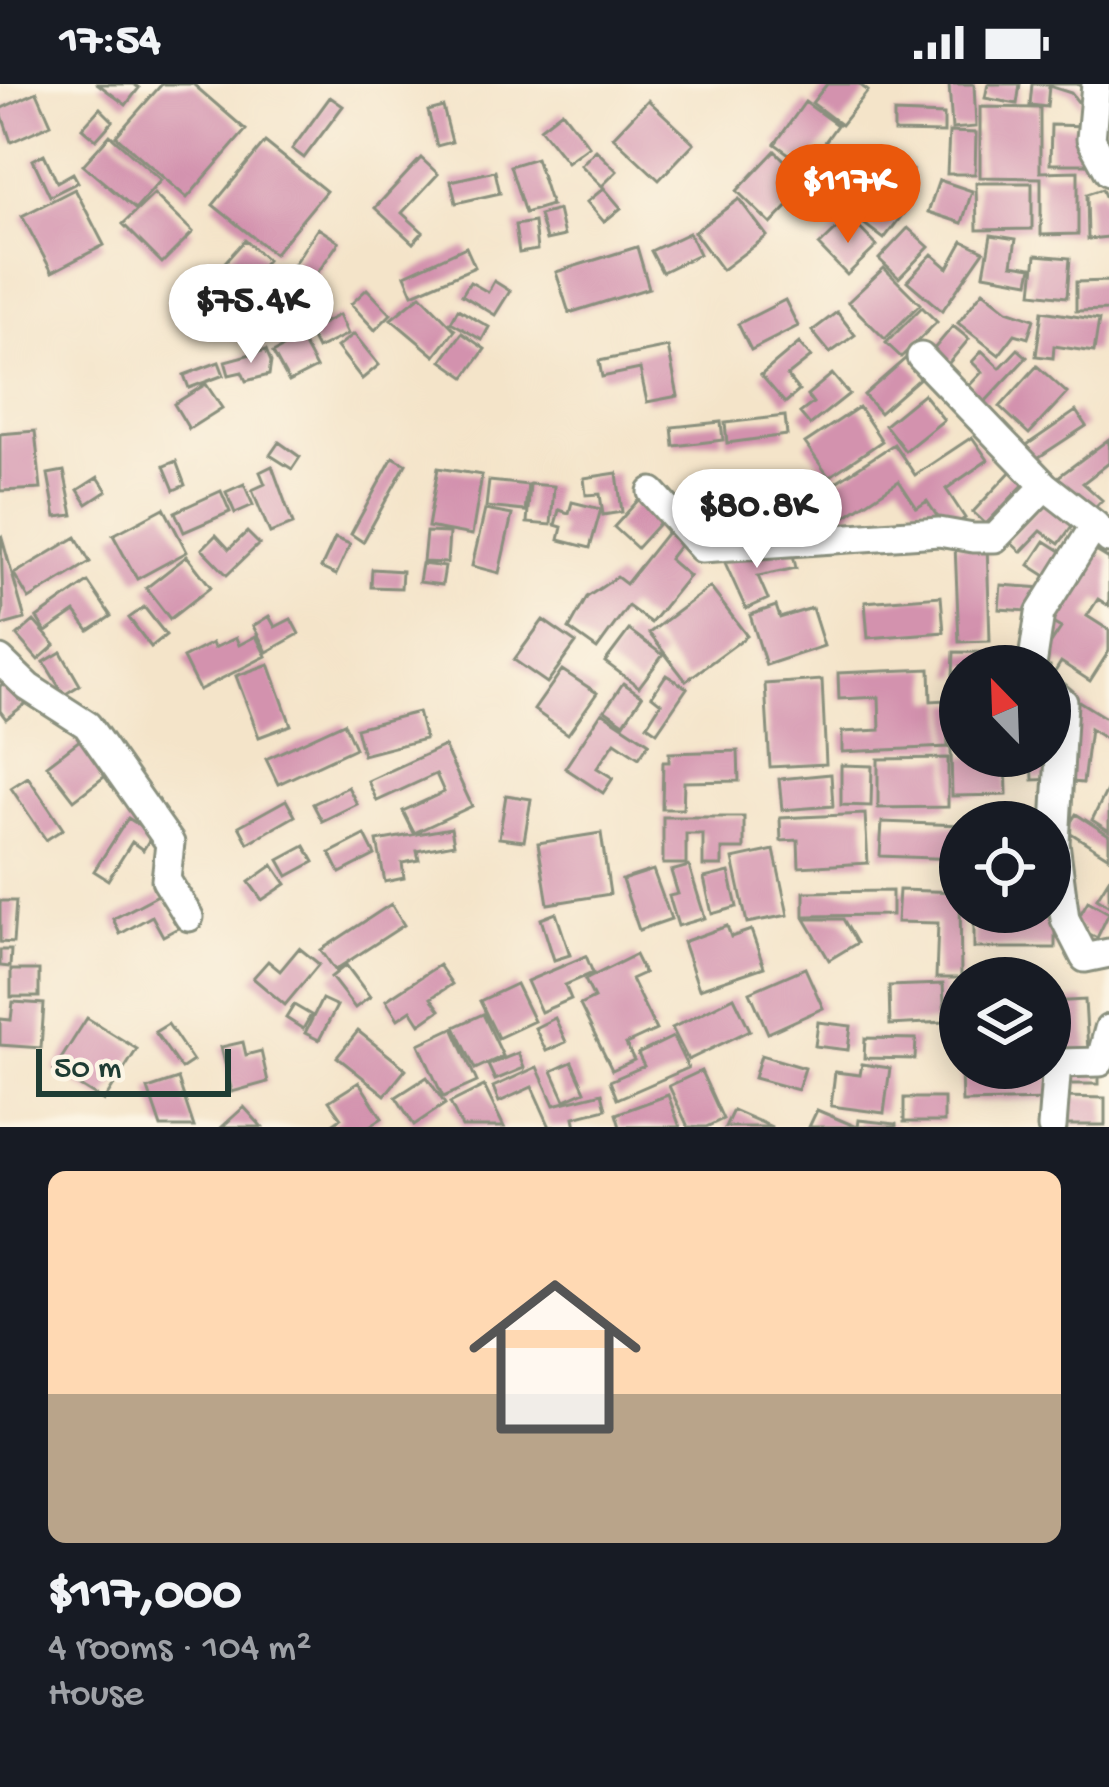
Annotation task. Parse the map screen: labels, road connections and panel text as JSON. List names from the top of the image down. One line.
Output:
{"scale_bar":"50 m","north":"top left","page":{"status":"17:54","price":["$117K","$75.4K","$80.8K"],"scale":"50 m","list":[{"name":"$117,000","note":"4 rooms · 104 m² · House"}]}}
